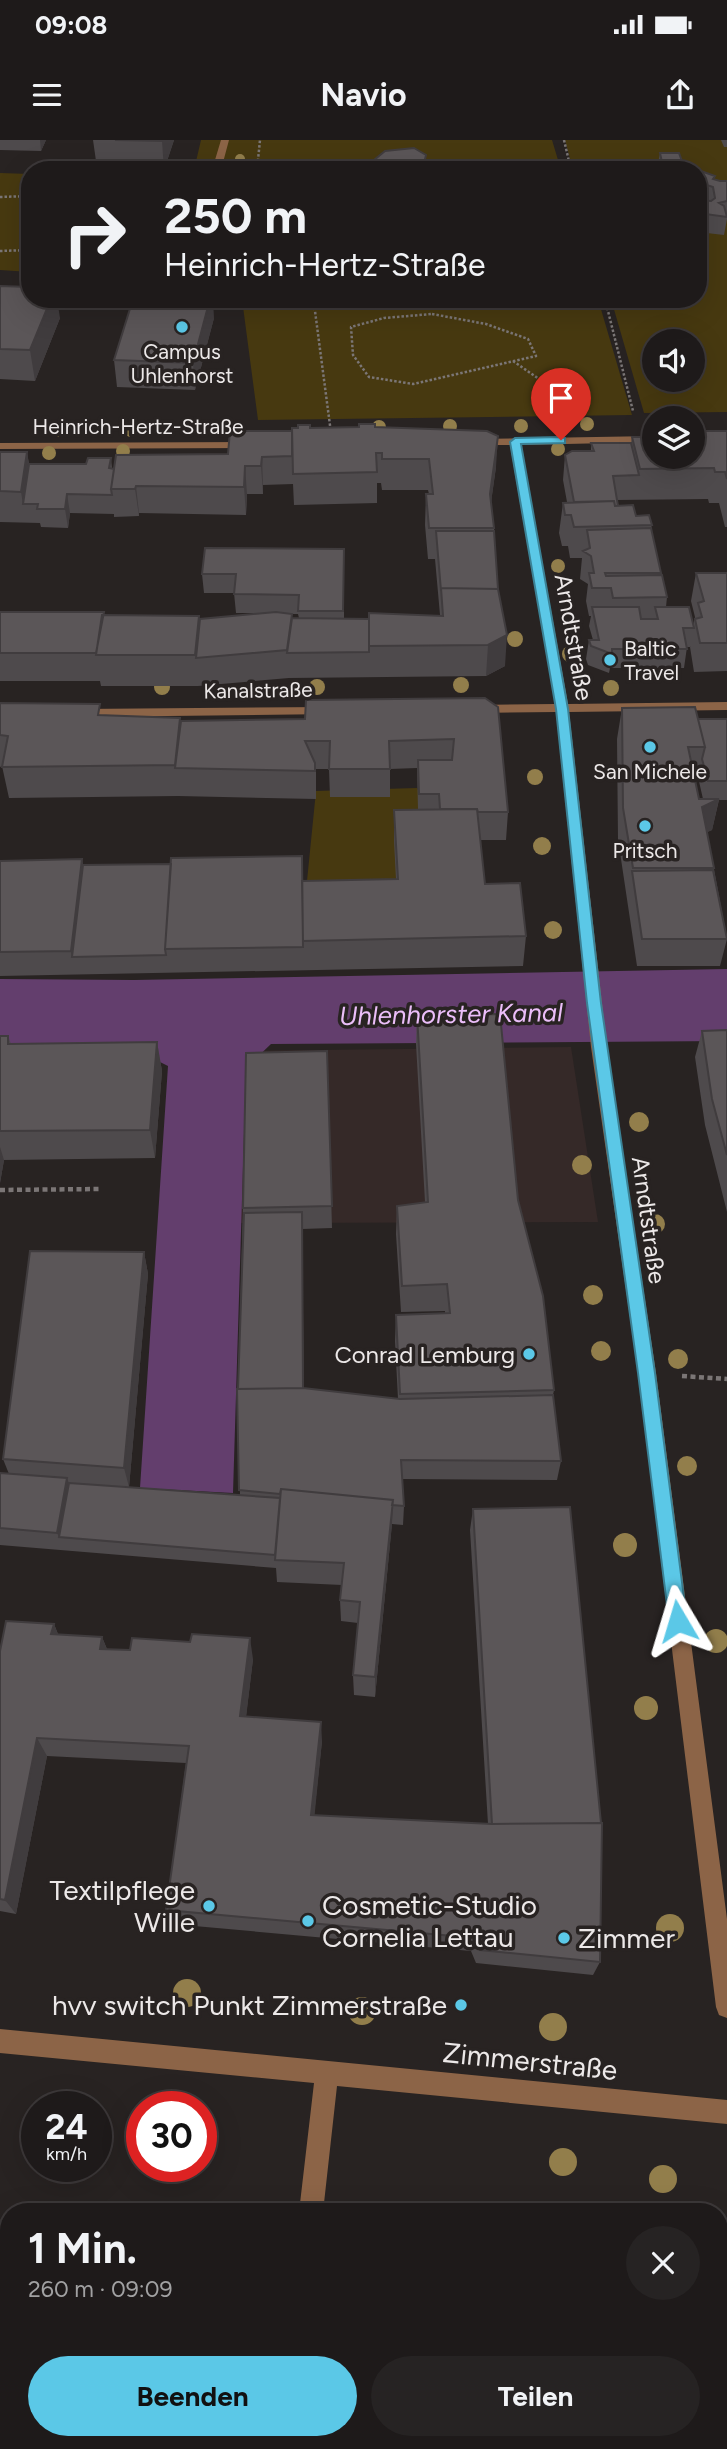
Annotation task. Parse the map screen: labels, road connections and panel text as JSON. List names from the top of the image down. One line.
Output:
{"streets":{"street":["Heinrich-Hertz-Straße","Arndtstraße","Kanalstraße","Zimmerstraße"]},"water":["Uhlenhorster Kanal"],"places":["Campus Uhlenhorst","Baltic Travel","San Michele","Pritsch","Conrad Lemburg","Textilpflege Wille","Cosmetic-Studio Cornelia Lettau","Zimmer","hvv switch Punkt Zimmerstraße"],"page":{"status":"09:08","header":"Navio","turn":["250 m","Heinrich-Hertz-Straße"],"speed":"24 km/h","limit":"30","heading":["1 Min.","260 m · 09:09"],"buttons":["Beenden","Teilen"]}}
